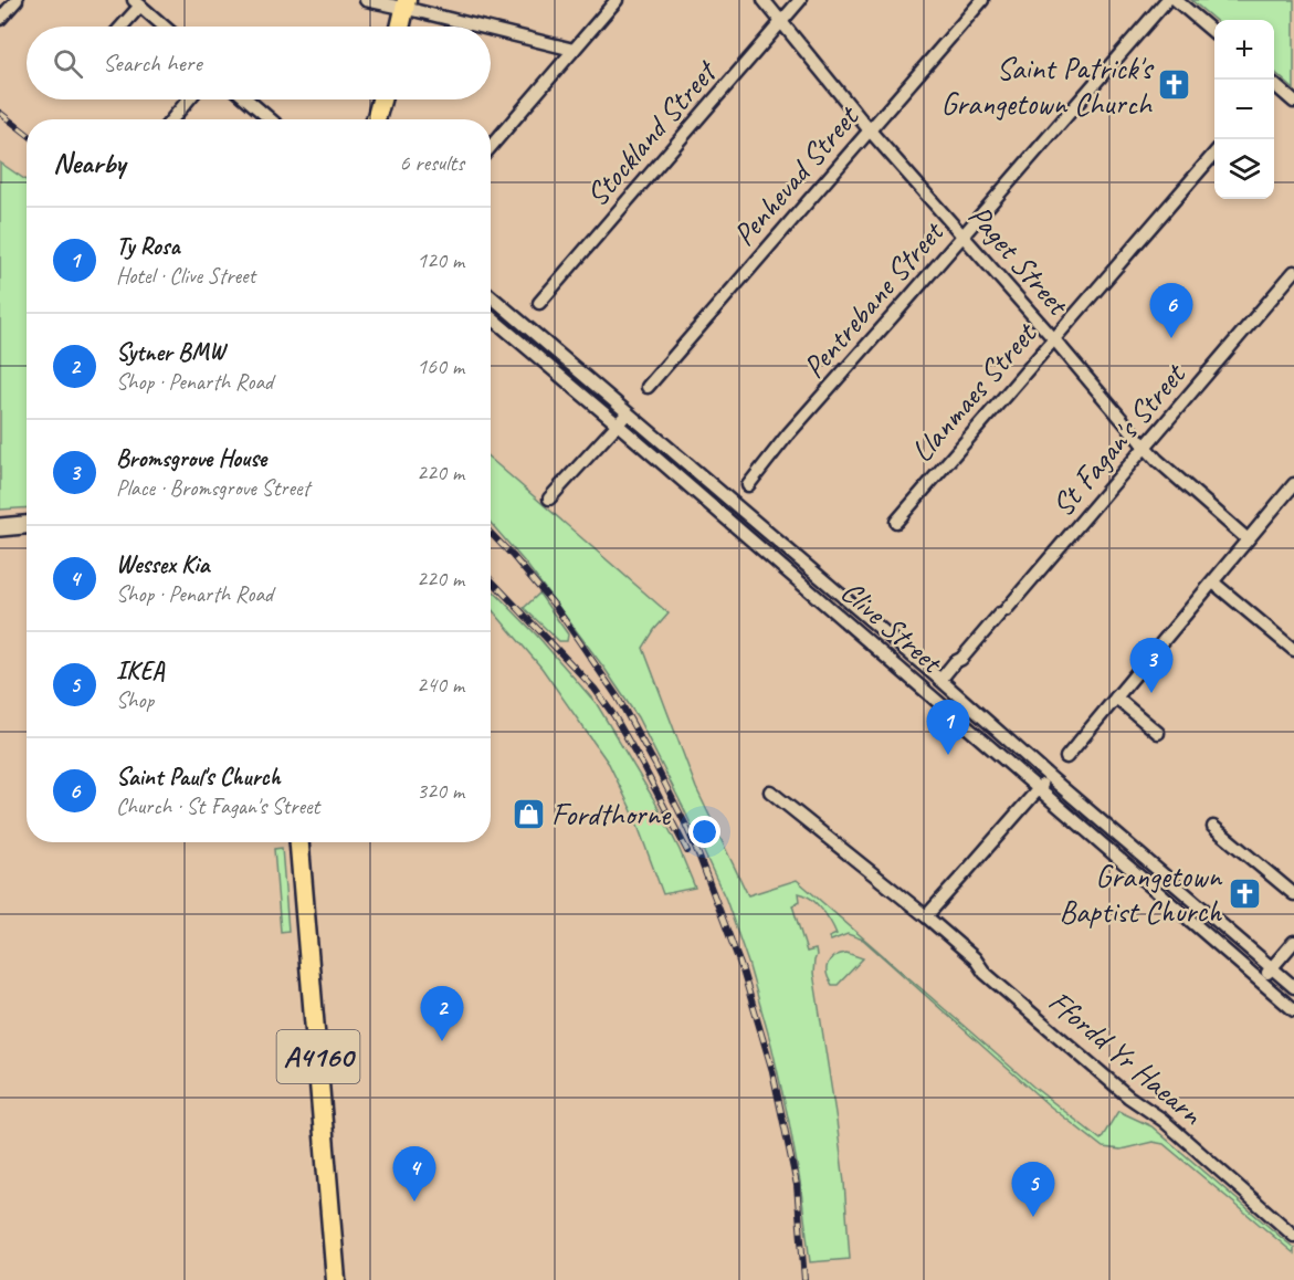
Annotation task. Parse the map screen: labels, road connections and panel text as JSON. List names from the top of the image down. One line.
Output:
{"streets":{"main road":["A4160"],"street":["Stockland Street","Penhevad Street","Paget Street","Pentrebane Street","Llanmaes Street","St Fagan's Street","Clive Street","Ffordd Yr Haearn"]},"crossings":[["Stockland Street","Paget Street"],["Penhevad Street","Paget Street"],["Paget Street","Pentrebane Street"],["Paget Street","Llanmaes Street"],["Paget Street","St Fagan's Street"],["St Fagan's Street","Clive Street"]],"places":{"church":["Saint Patrick's Grangetown Church","Grangetown Baptist Church"],"shop":["Fordthorne"]},"page":{"map_buttons":["+","−"],"search":"Search here","heading":["Nearby","6 results"],"list":[{"mark":"1","name":"Ty Rosa","note":"Hotel · Clive Street","value":"120 m"},{"mark":"2","name":"Sytner BMW","note":"Shop · Penarth Road","value":"160 m"},{"mark":"3","name":"Bromsgrove House","note":"Place · Bromsgrove Street","value":"220 m"},{"mark":"4","name":"Wessex Kia","note":"Shop · Penarth Road","value":"220 m"},{"mark":"5","name":"IKEA","note":"Shop","value":"240 m"},{"mark":"6","name":"Saint Paul's Church","note":"Church · St Fagan's Street","value":"320 m"}],"pins":["6","3","1","2","4","5"]}}
